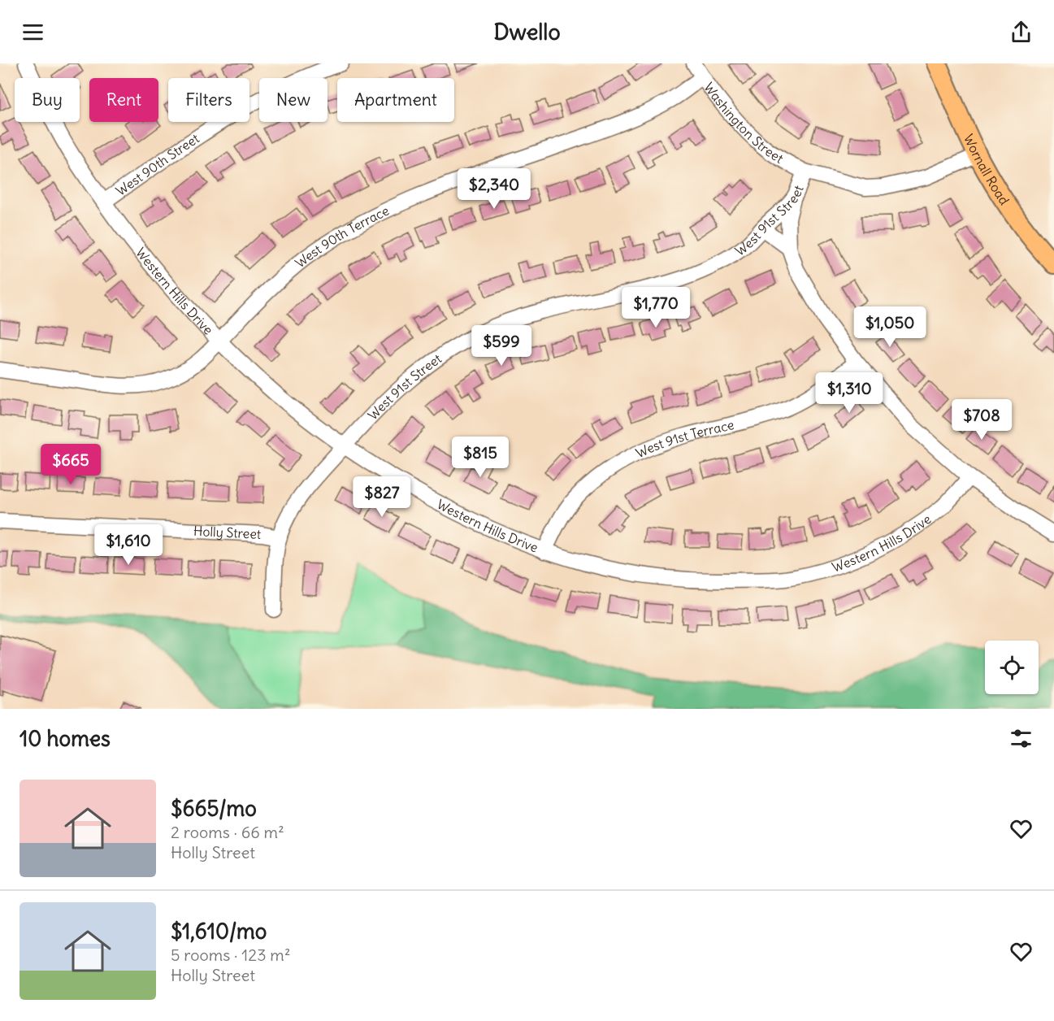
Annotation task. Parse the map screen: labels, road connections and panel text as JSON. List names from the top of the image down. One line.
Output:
{"streets":{"main road":["Wornall Road"],"street":["Washington Street","West 90th Street","West 91st Street","West 90th Terrace","Western Hills Drive","West 91st Terrace","Holly Street"]},"crossings":[["Washington Street","West 91st Street"],["Washington Street","West 90th Terrace"],["West 90th Street","Western Hills Drive"],["Wornall Road","West 91st Street"],["West 91st Street","Western Hills Drive"],["West 91st Street","Holly Street"],["West 90th Terrace","Western Hills Drive"],["Western Hills Drive","West 91st Terrace"]],"page":{"header":"Dwello","chip":["Buy","Rent","Filters","New","Apartment"],"price":["$2,340","$1,770","$1,050","$599","$1,310","$708","$815","$665","$827","$1,610"],"heading":"10 homes","list":[{"name":"$665/mo","note":"2 rooms · 66 m² · Holly Street"},{"name":"$1,610/mo","note":"5 rooms · 123 m² · Holly Street"}]}}
